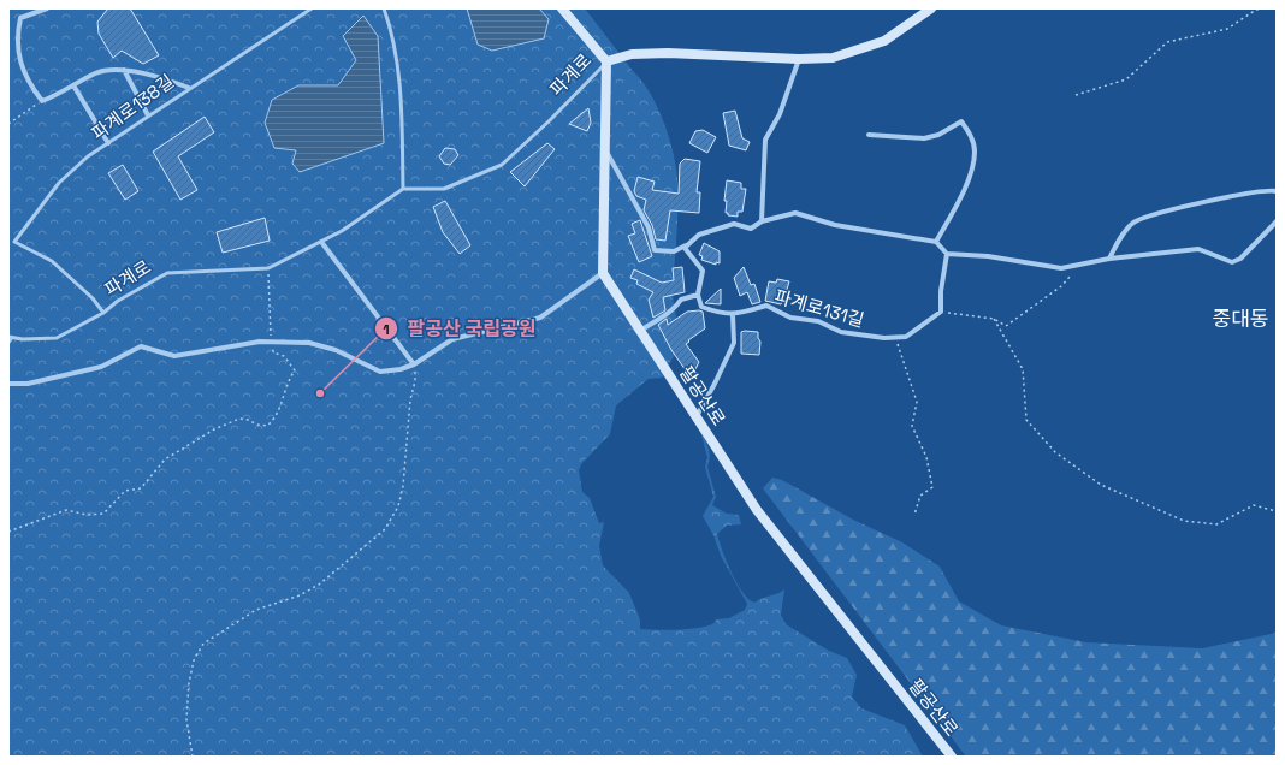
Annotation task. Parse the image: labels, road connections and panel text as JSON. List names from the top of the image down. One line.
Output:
{"streets":{"street":["파계로","파계로138길","파계로131길","팔공산로"]},"crossings":[["파계로","파계로138길"]],"districts":["중대동"],"places":["팔공산 국립공원"]}
